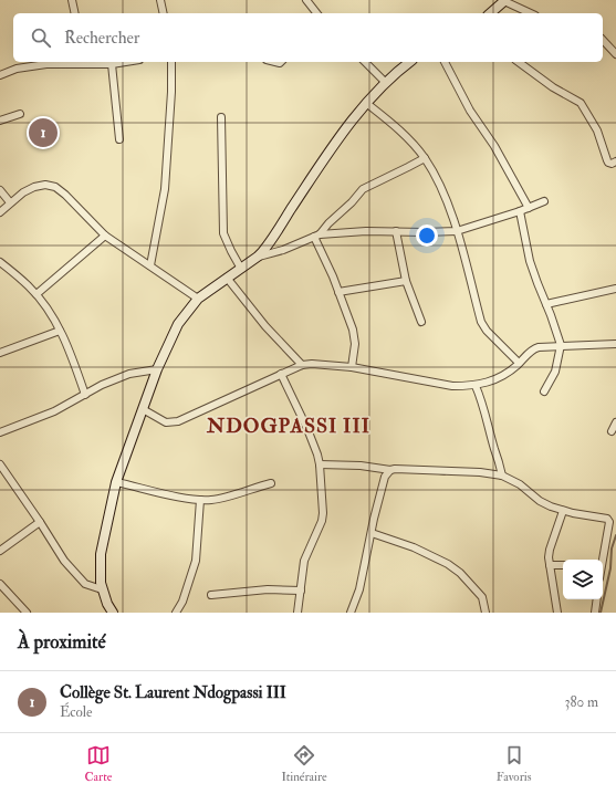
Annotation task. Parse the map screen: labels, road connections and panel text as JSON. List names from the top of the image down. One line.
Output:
{"districts":["NDOGPASSI III"],"page":{"search":"Rechercher","pins":"1","heading":"À proximité","list":[{"mark":"1","name":"Collège St. Laurent Ndogpassi III","note":"École","value":"380 m"}],"nav":["Carte","Itinéraire","Favoris"]}}
